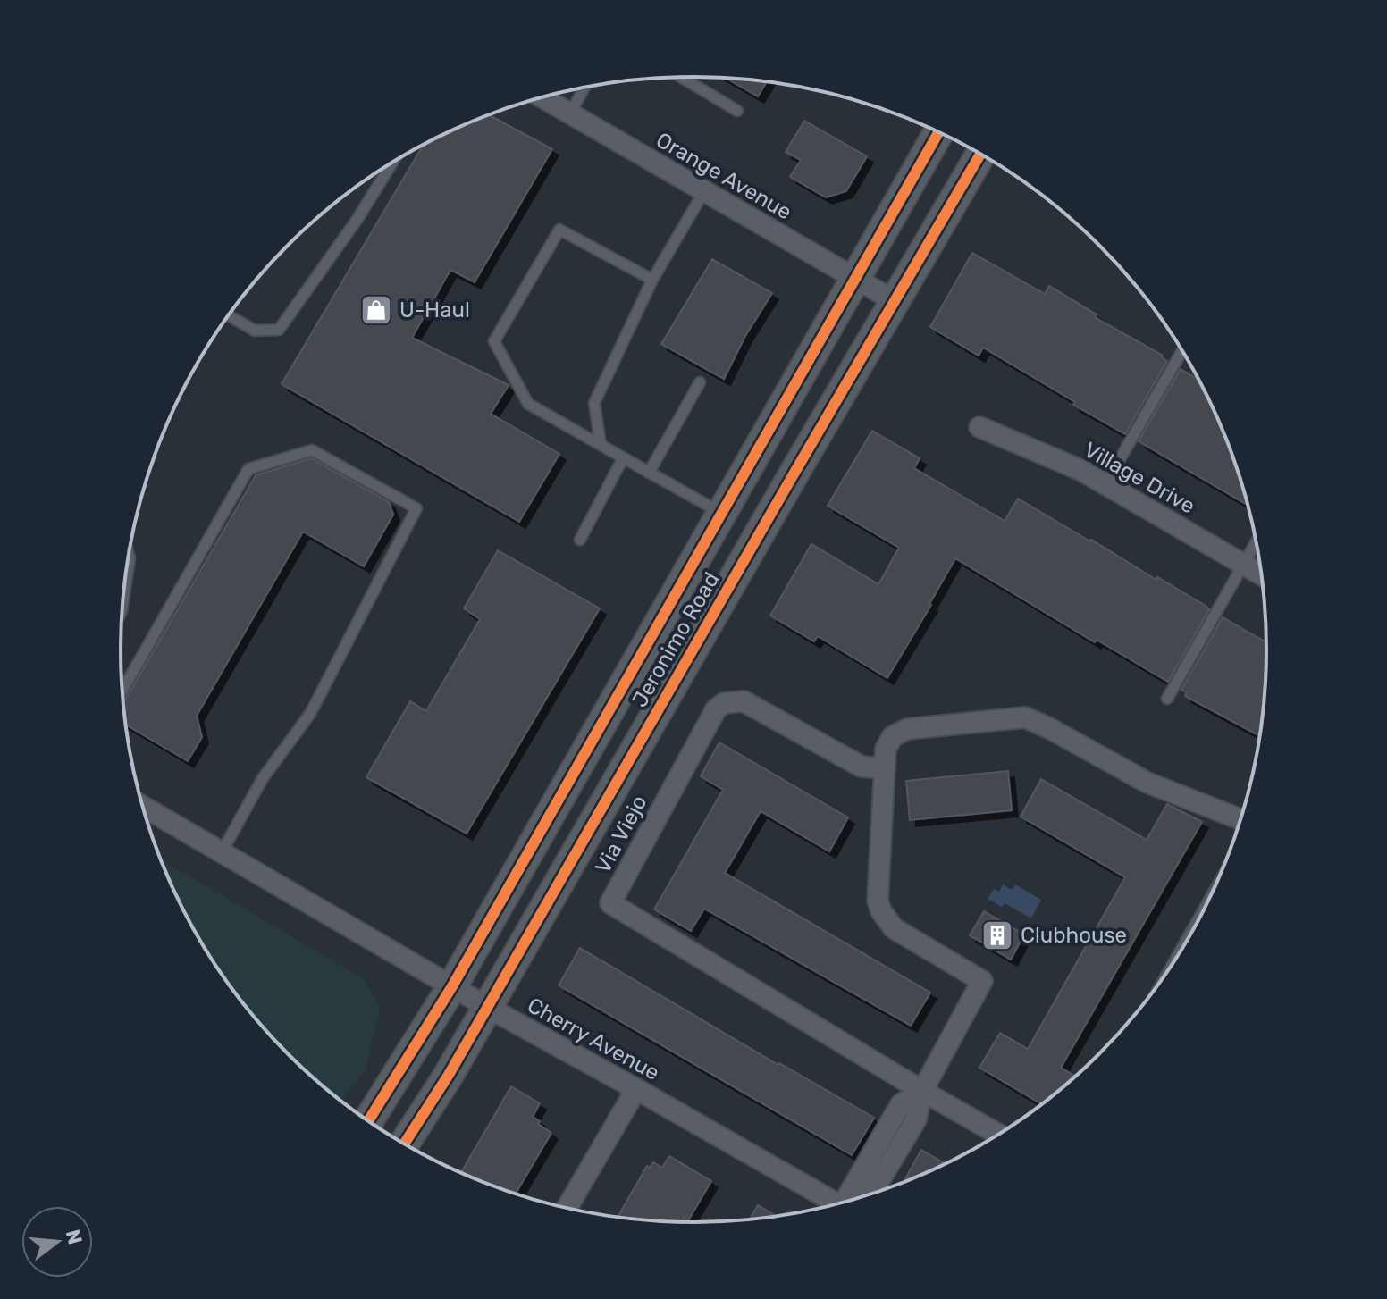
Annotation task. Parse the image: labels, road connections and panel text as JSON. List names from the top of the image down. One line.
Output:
{"streets":{"main road":["Jeronimo Road"],"street":["Orange Avenue","Village Drive","Via Viejo","Cherry Avenue"]},"crossings":[["Orange Avenue","Jeronimo Road"],["Jeronimo Road","Cherry Avenue"]],"places":{"shop":["U-Haul"],"building":["Clubhouse"]},"north":"right"}
